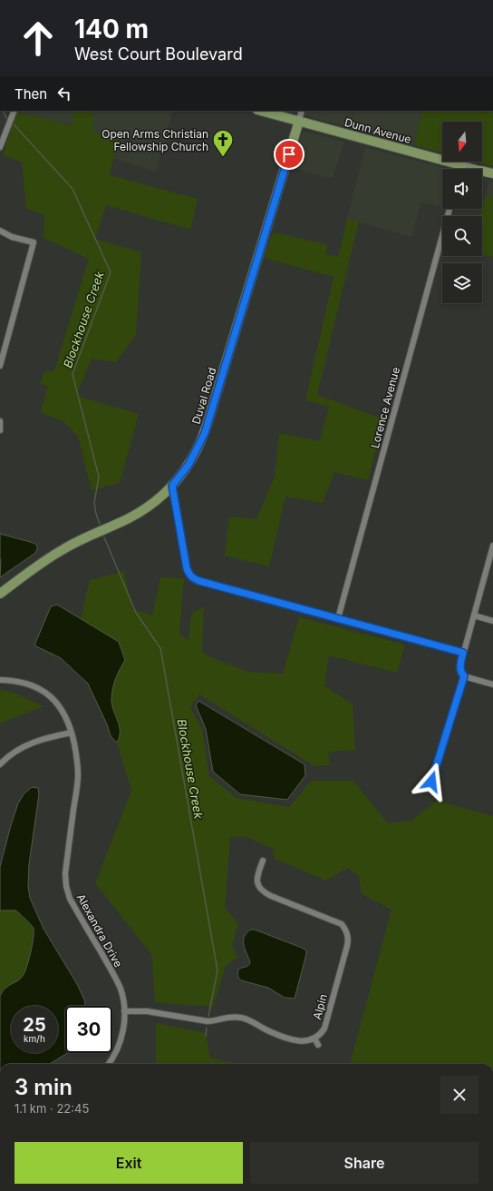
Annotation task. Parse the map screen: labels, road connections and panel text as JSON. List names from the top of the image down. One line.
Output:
{"streets":{"main road":["Dunn Avenue","Duval Road"],"street":["Lorence Avenue","Alexandra Drive","Alpin"]},"crossings":[["Dunn Avenue","Duval Road"]],"water":["Blockhouse Creek"],"places":{"church":["Open Arms Christian Fellowship Church"]},"north":"bottom","page":{"turn":["140 m","West Court Boulevard"],"then":"Then","speed":"25 km/h","limit":"30","heading":["3 min","1.1 km · 22:45"],"buttons":["Exit","Share"]}}
